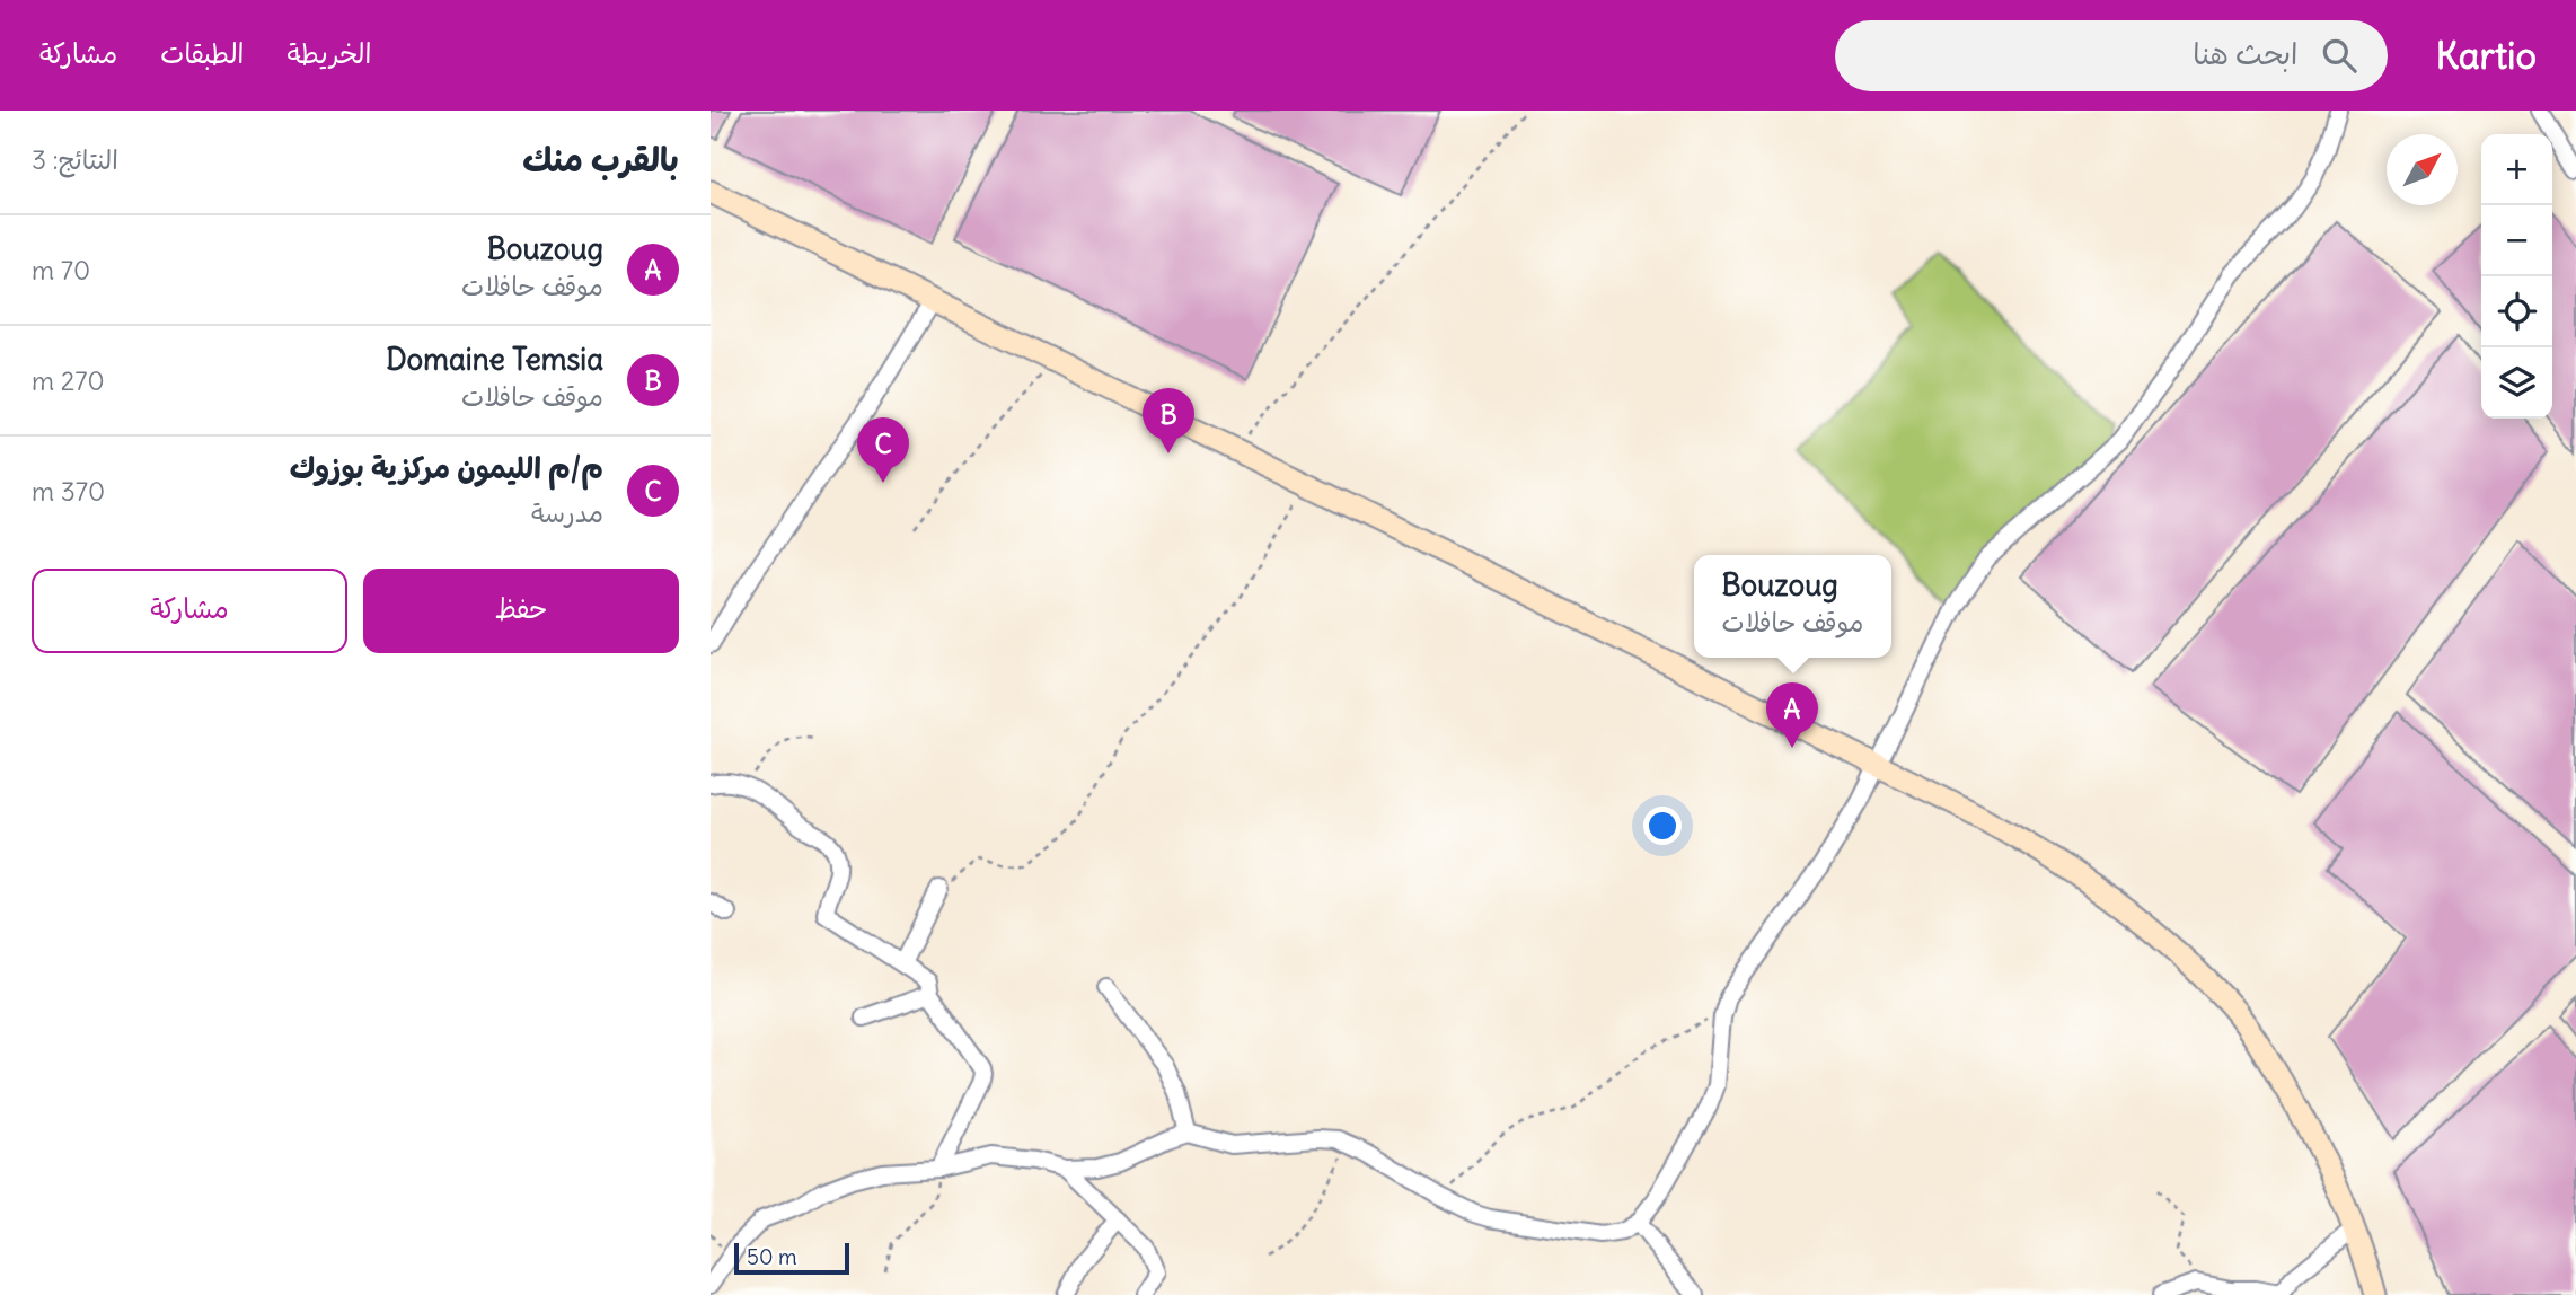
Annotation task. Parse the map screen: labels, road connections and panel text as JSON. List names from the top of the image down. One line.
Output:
{"scale_bar":"50 m","north":"top right","page":{"header":"Kartio","search":"ابحث هنا","nav":["الخريطة","الطبقات","مشاركة"],"heading":["بالقرب منك","النتائج: 3"],"map_buttons":["+","−"],"list":[{"mark":"A","name":"Bouzoug","note":"موقف حافلات","value":"70 m"},{"mark":"B","name":"Domaine Temsia","note":"موقف حافلات","value":"270 m"},{"mark":"C","name":"م/م الليمون مركزية بوزوك","note":"مدرسة","value":"370 m"}],"pins":["B","C","A"],"buttons":["حفظ","مشاركة"],"popup":["Bouzoug","موقف حافلات"],"scale":"50 m"}}
